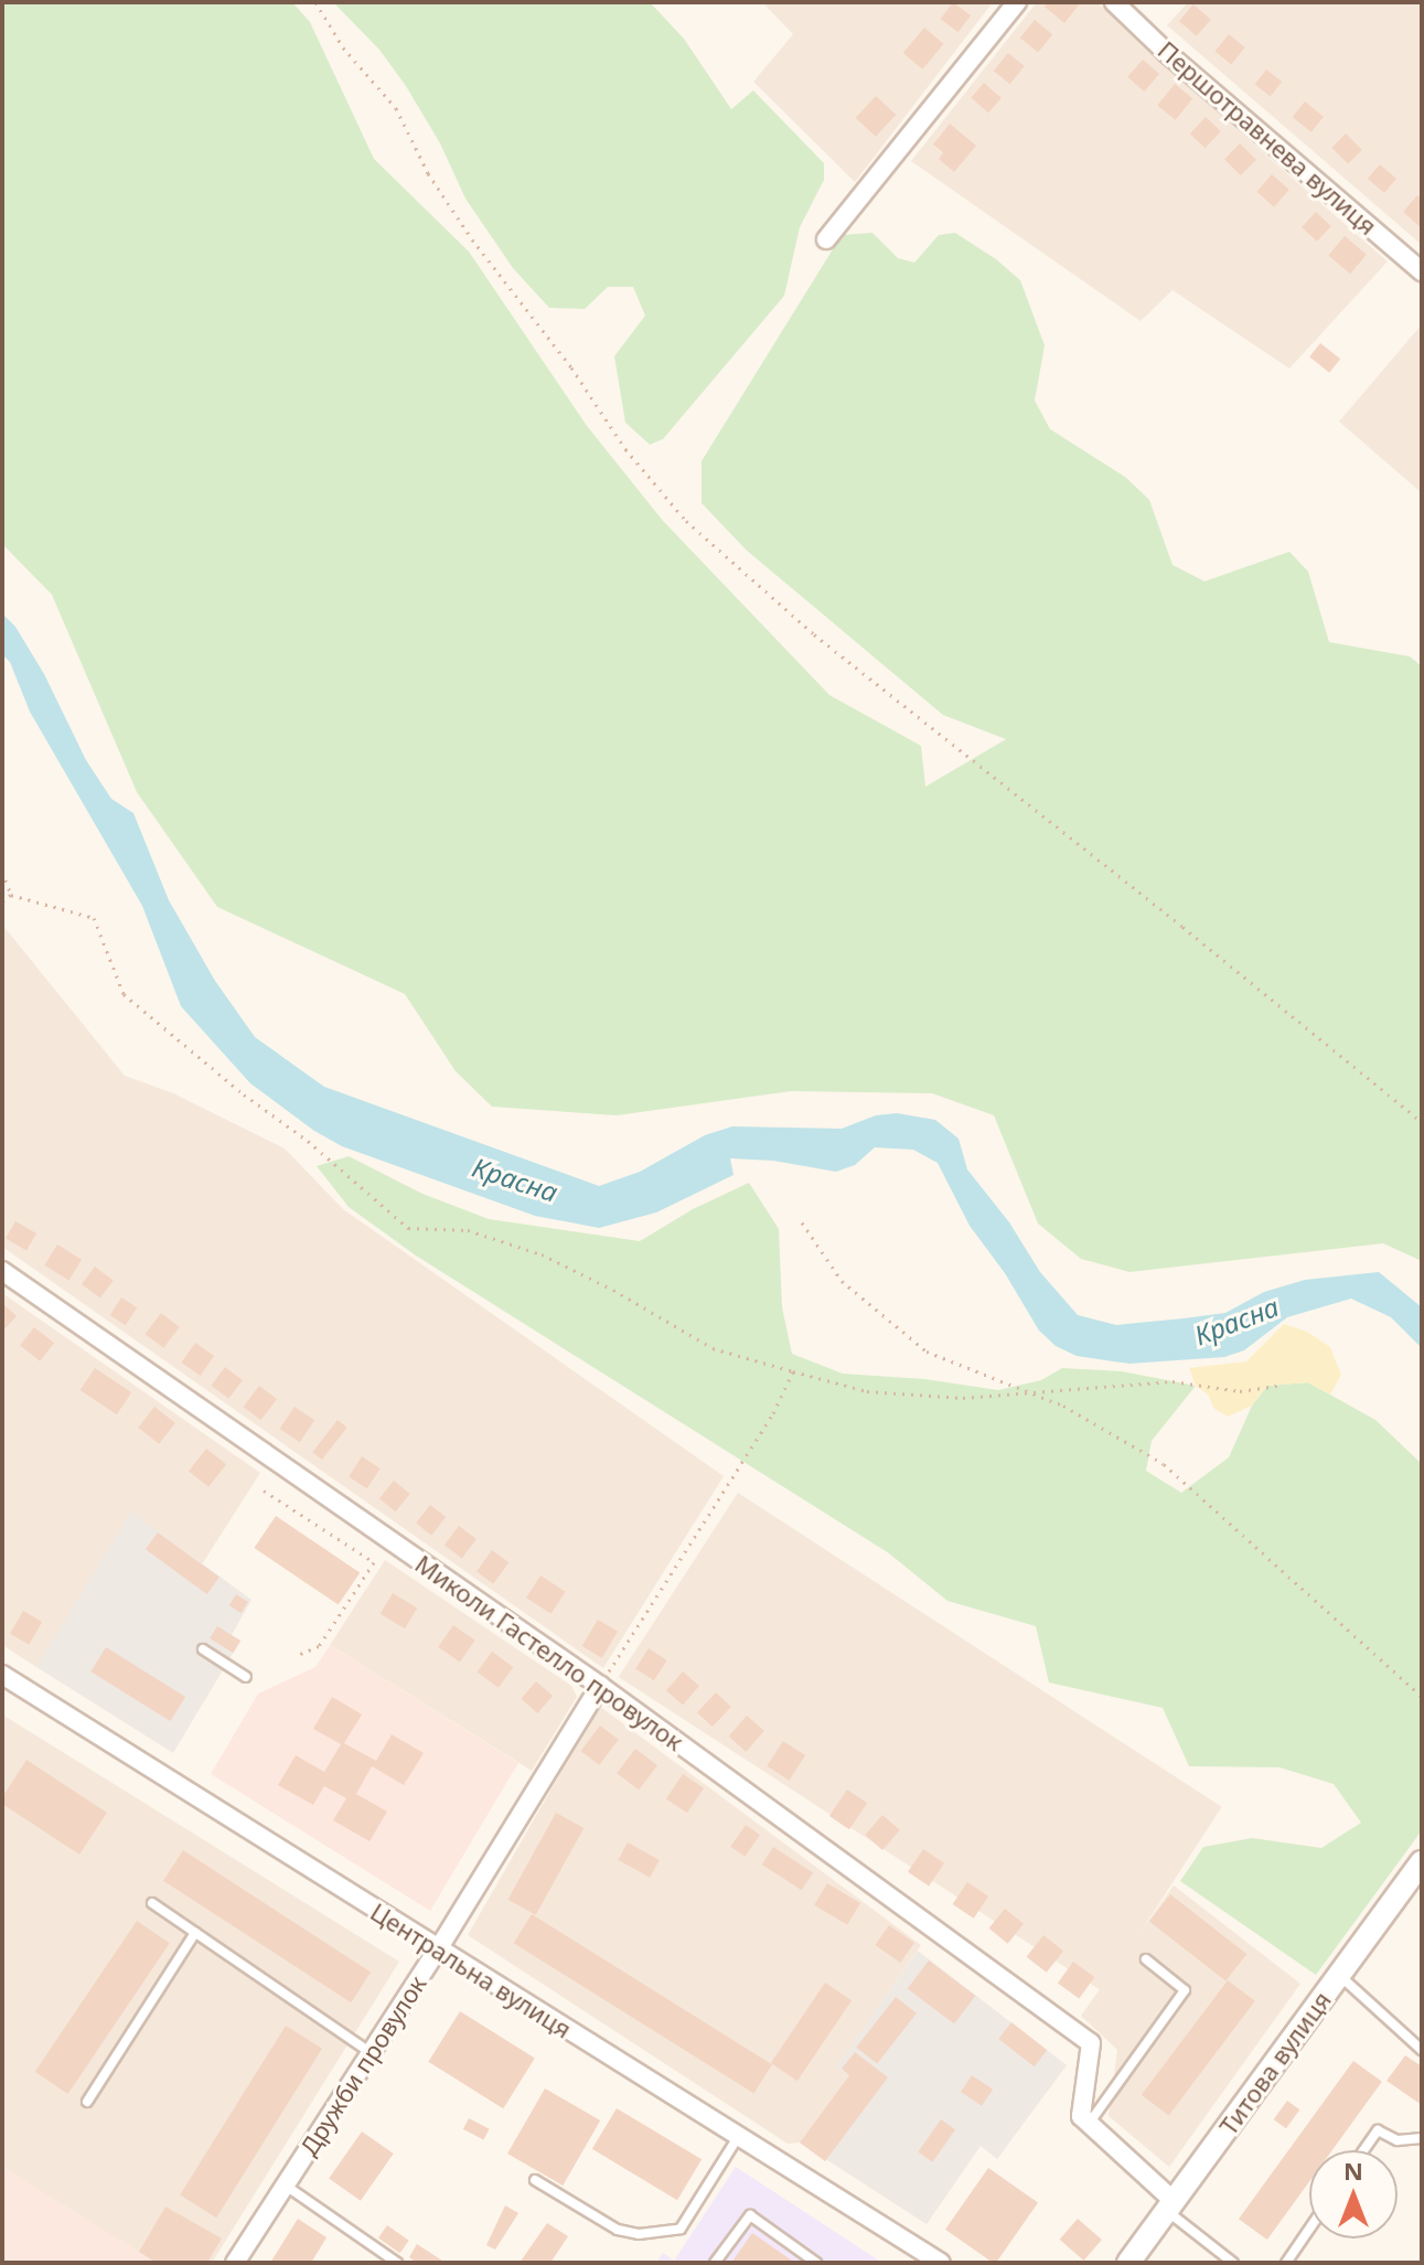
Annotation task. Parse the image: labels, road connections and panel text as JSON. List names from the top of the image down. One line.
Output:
{"streets":{"street":["Першотравнева вулиця","Миколи Гастелло провулок","Центральна вулиця","Титова вулиця","Дружби провулок"]},"crossings":[["Миколи Гастелло провулок","Дружби провулок"],["Центральна вулиця","Дружби провулок"]],"water":["Красна"],"north":"top"}
